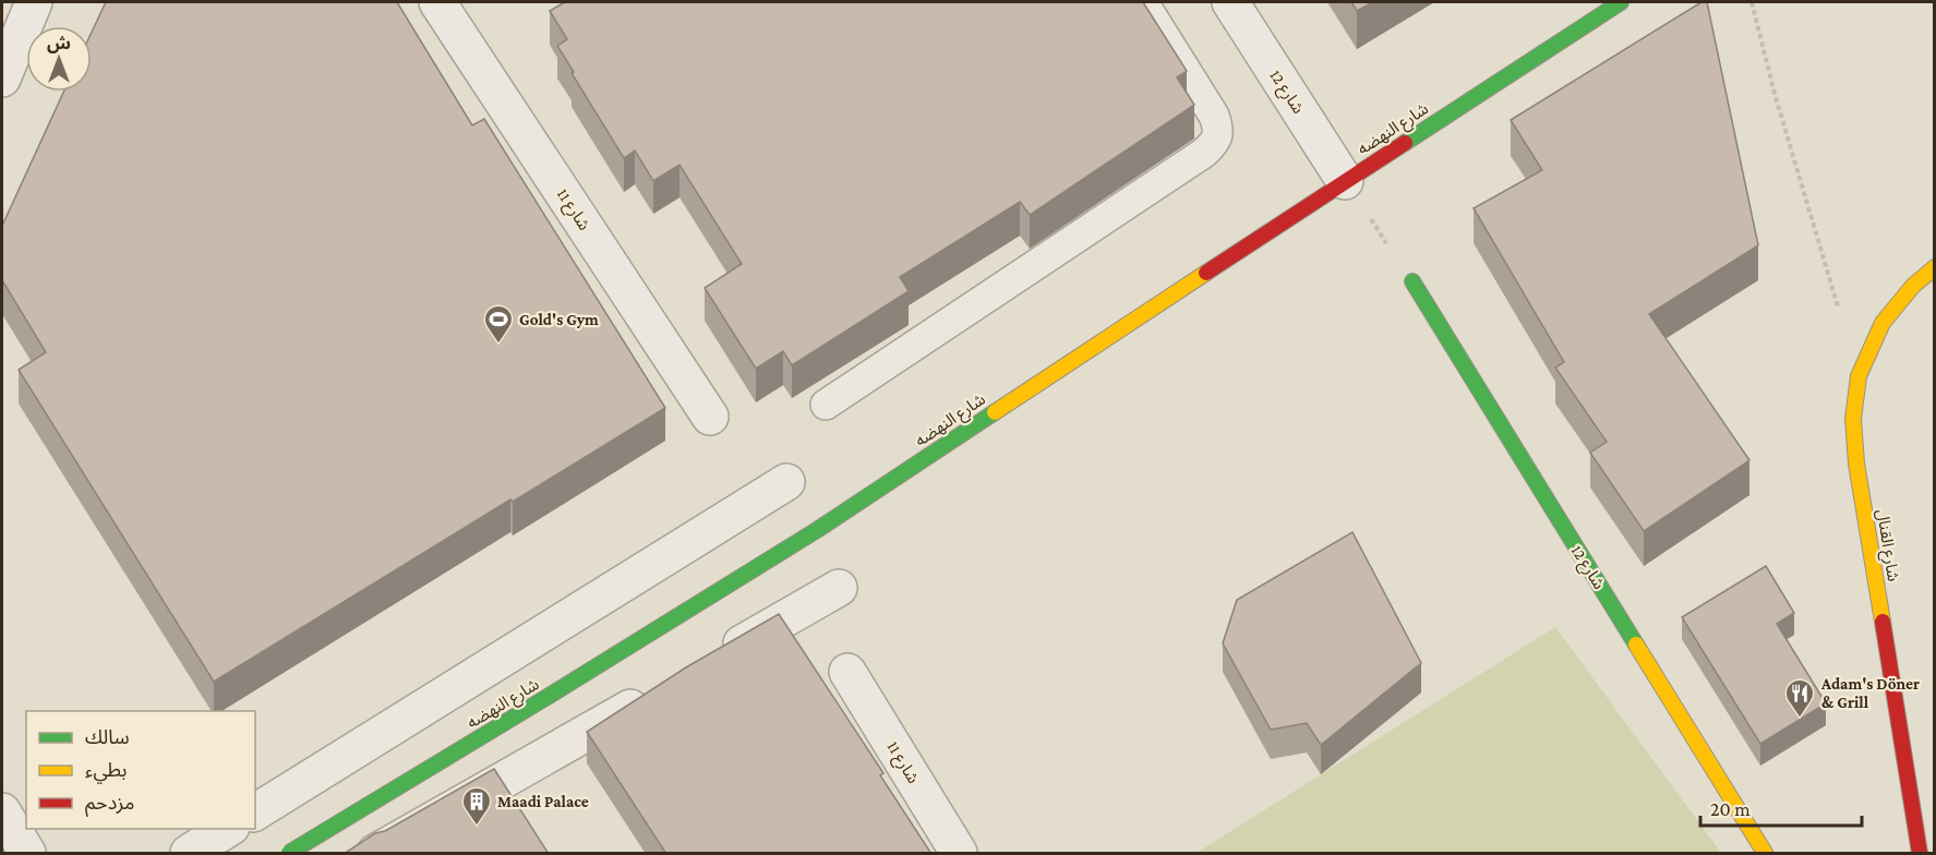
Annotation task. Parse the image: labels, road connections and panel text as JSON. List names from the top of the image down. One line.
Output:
{"streets":{"main road":["شارع 12","شارع النهضه","شارع القنال"],"street":["شارع 11"]},"crossings":[["شارع 12","شارع النهضه"]],"places":{"sports":["Gold's Gym"],"restaurant":["Adam's Döner & Grill"],"building":["Maadi Palace"]},"legend":["سالك","بطيء","مزدحم"],"scale_bar":"20 m","north":"top"}
